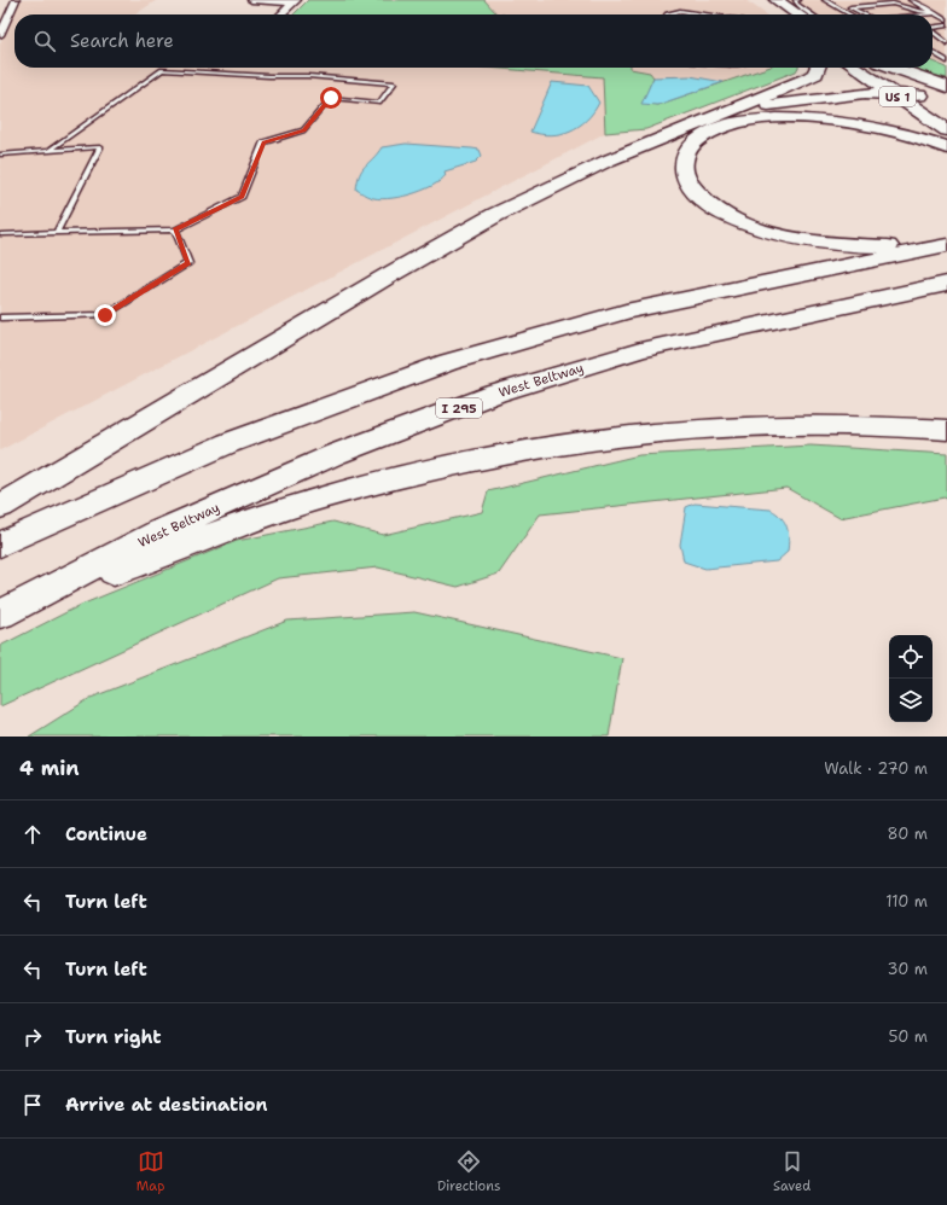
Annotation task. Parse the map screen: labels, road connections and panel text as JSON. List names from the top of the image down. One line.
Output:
{"streets":{"highway":["US 1","West Beltway","I 295"]},"page":{"search":"Search here","heading":["4 min","Walk · 270 m"],"list":[["Continue","80 m"],["Turn left","110 m"],["Turn left","30 m"],["Turn right","50 m"],"Arrive at destination"],"nav":["Map","Directions","Saved"]}}
